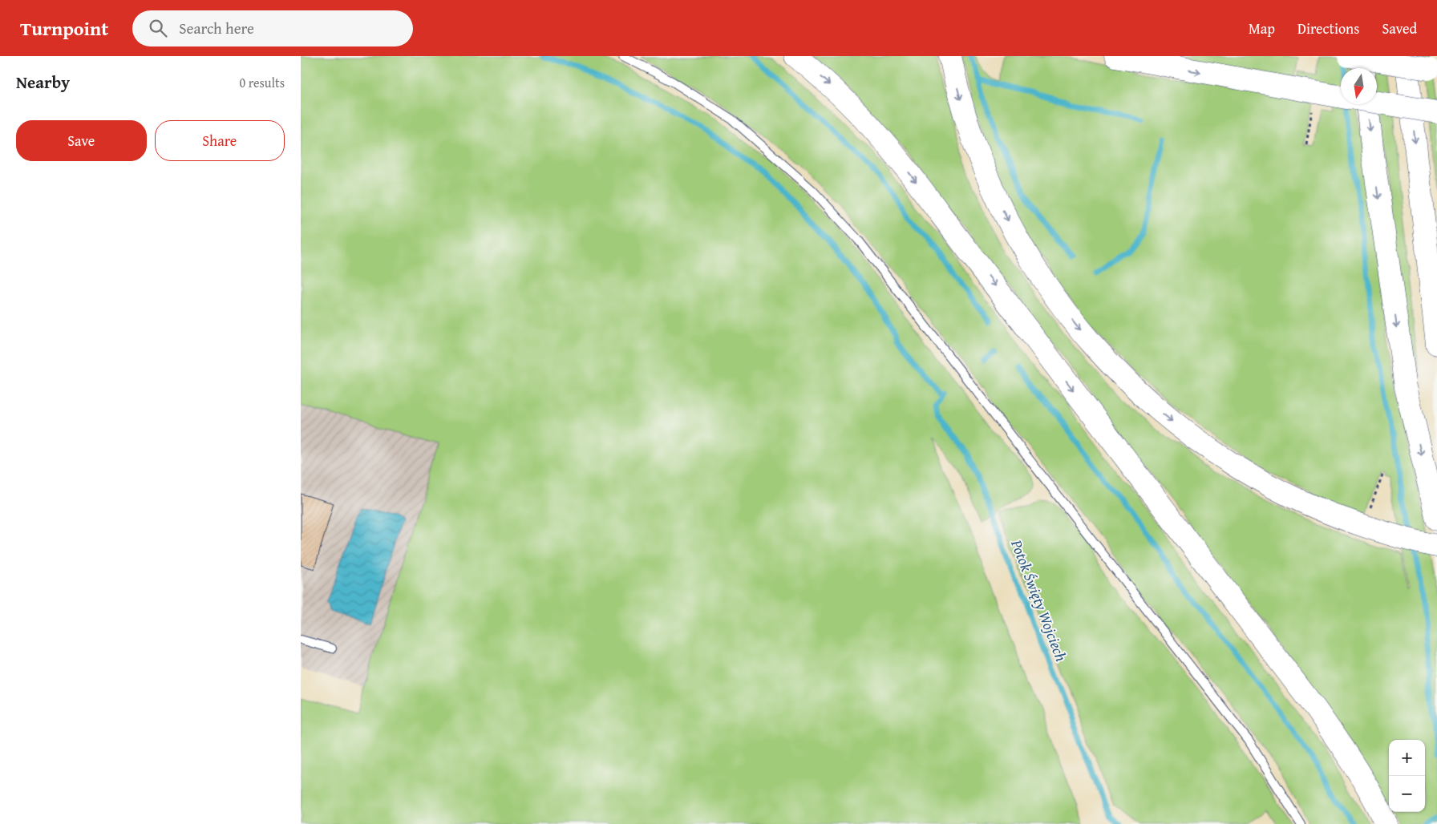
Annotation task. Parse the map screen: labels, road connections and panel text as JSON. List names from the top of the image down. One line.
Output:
{"water":["Potok Święty Wojciech"],"north":"bottom","page":{"header":"Turnpoint","search":"Search here","nav":["Map","Directions","Saved"],"heading":["Nearby","0 results"],"buttons":["Save","Share"],"map_buttons":["+","−"]}}
